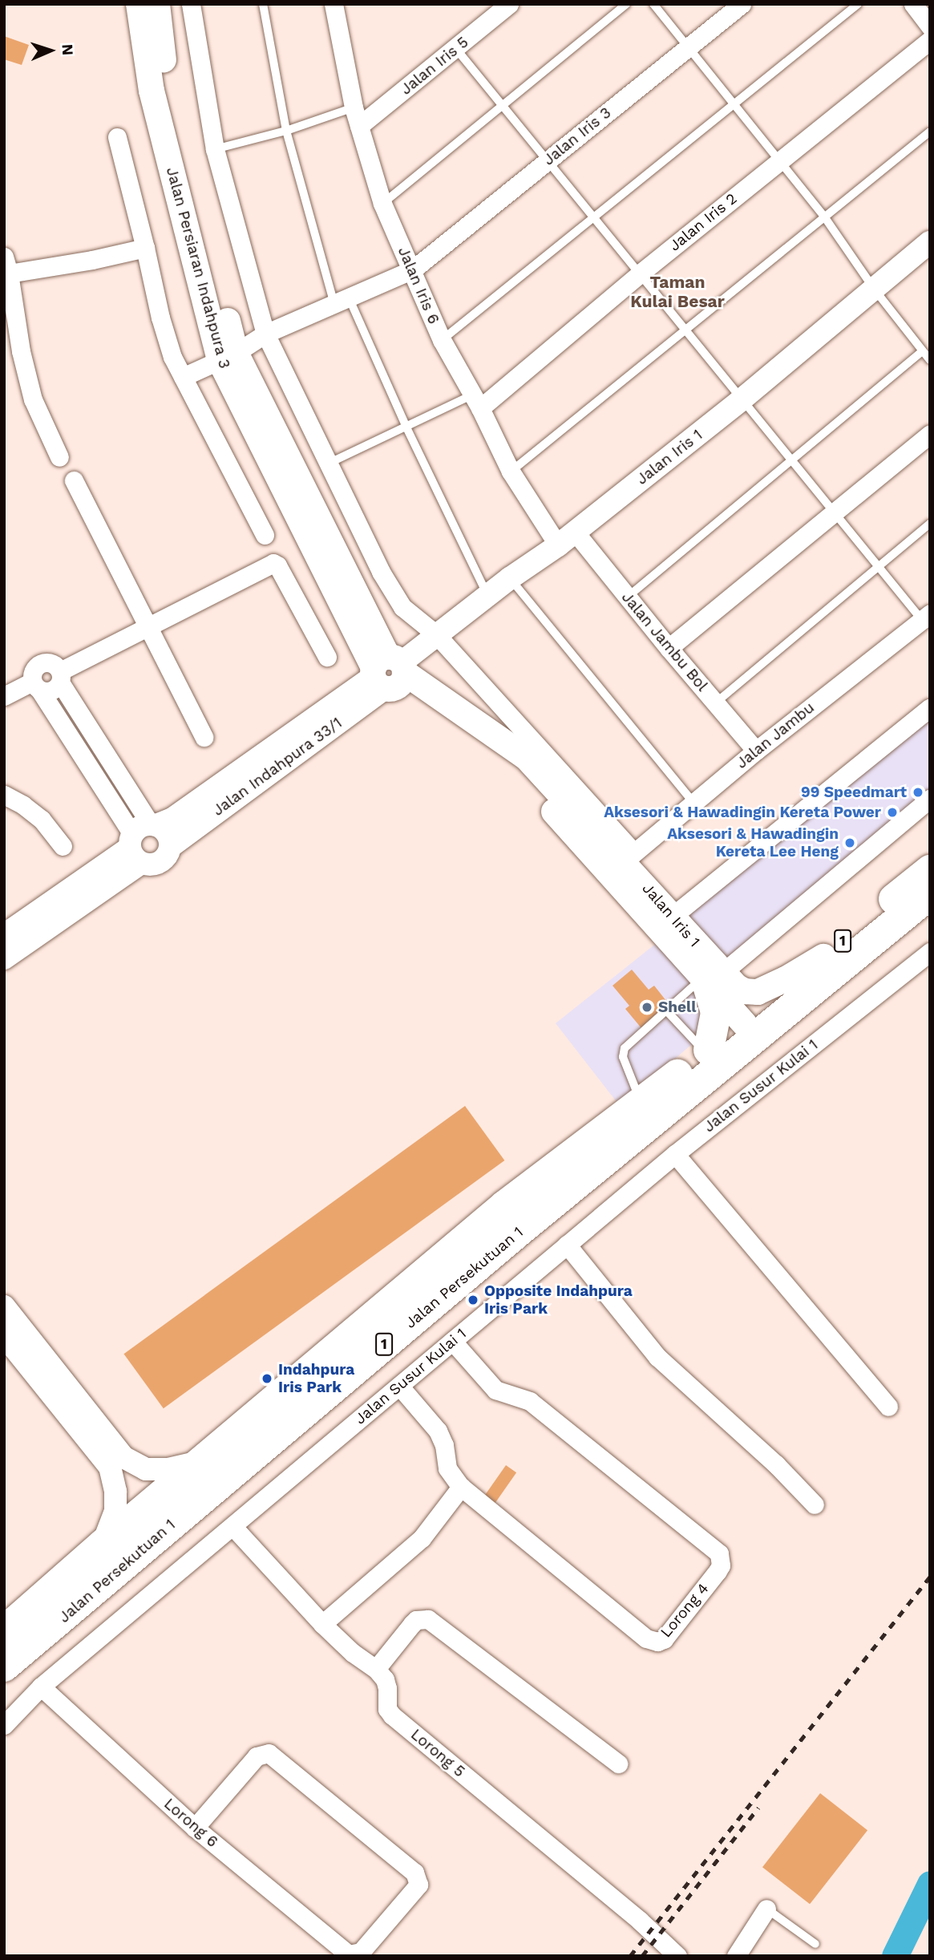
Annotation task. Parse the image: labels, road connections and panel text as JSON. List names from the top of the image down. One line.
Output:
{"streets":{"highway":["1","Jalan Persekutuan 1"],"main road":["Jalan Persiaran Indahpura 3","Jalan Iris 1"],"street":["Jalan Iris 5","Jalan Iris 3","Jalan Iris 2","Jalan Iris 6","Jalan Jambu Bol","Jalan Jambu","Jalan Indahpura 33/1","Jalan Susur Kulai 1","Lorong 4","Lorong 5","Lorong 6"]},"crossings":[["Jalan Iris 5","Jalan Iris 6"],["Jalan Iris 3","Jalan Persiaran Indahpura 3"],["Jalan Iris 3","Jalan Iris 6"],["Jalan Iris 2","Jalan Iris 6"],["Jalan Persiaran Indahpura 3","Jalan Iris 1"],["Jalan Persiaran Indahpura 3","Jalan Indahpura 33/1"],["Jalan Iris 6","Jalan Iris 1"],["Jalan Iris 6","Jalan Jambu Bol"],["Jalan Iris 1","Jalan Jambu Bol"],["Jalan Iris 1","Jalan Jambu"],["Jalan Iris 1","Jalan Indahpura 33/1"],["Jalan Iris 1","Jalan Persekutuan 1"],["Jalan Jambu Bol","Jalan Jambu"],["Jalan Susur Kulai 1","Lorong 4"],["Jalan Susur Kulai 1","Lorong 5"],["Jalan Susur Kulai 1","Lorong 6"]],"districts":["Taman Kulai Besar"],"places":["99 Speedmart","Aksesori & Hawadingin Kereta Power","Aksesori & Hawadingin Kereta Lee Heng","Shell","Opposite Indahpura Iris Park","Indahpura Iris Park"],"north":"right"}
